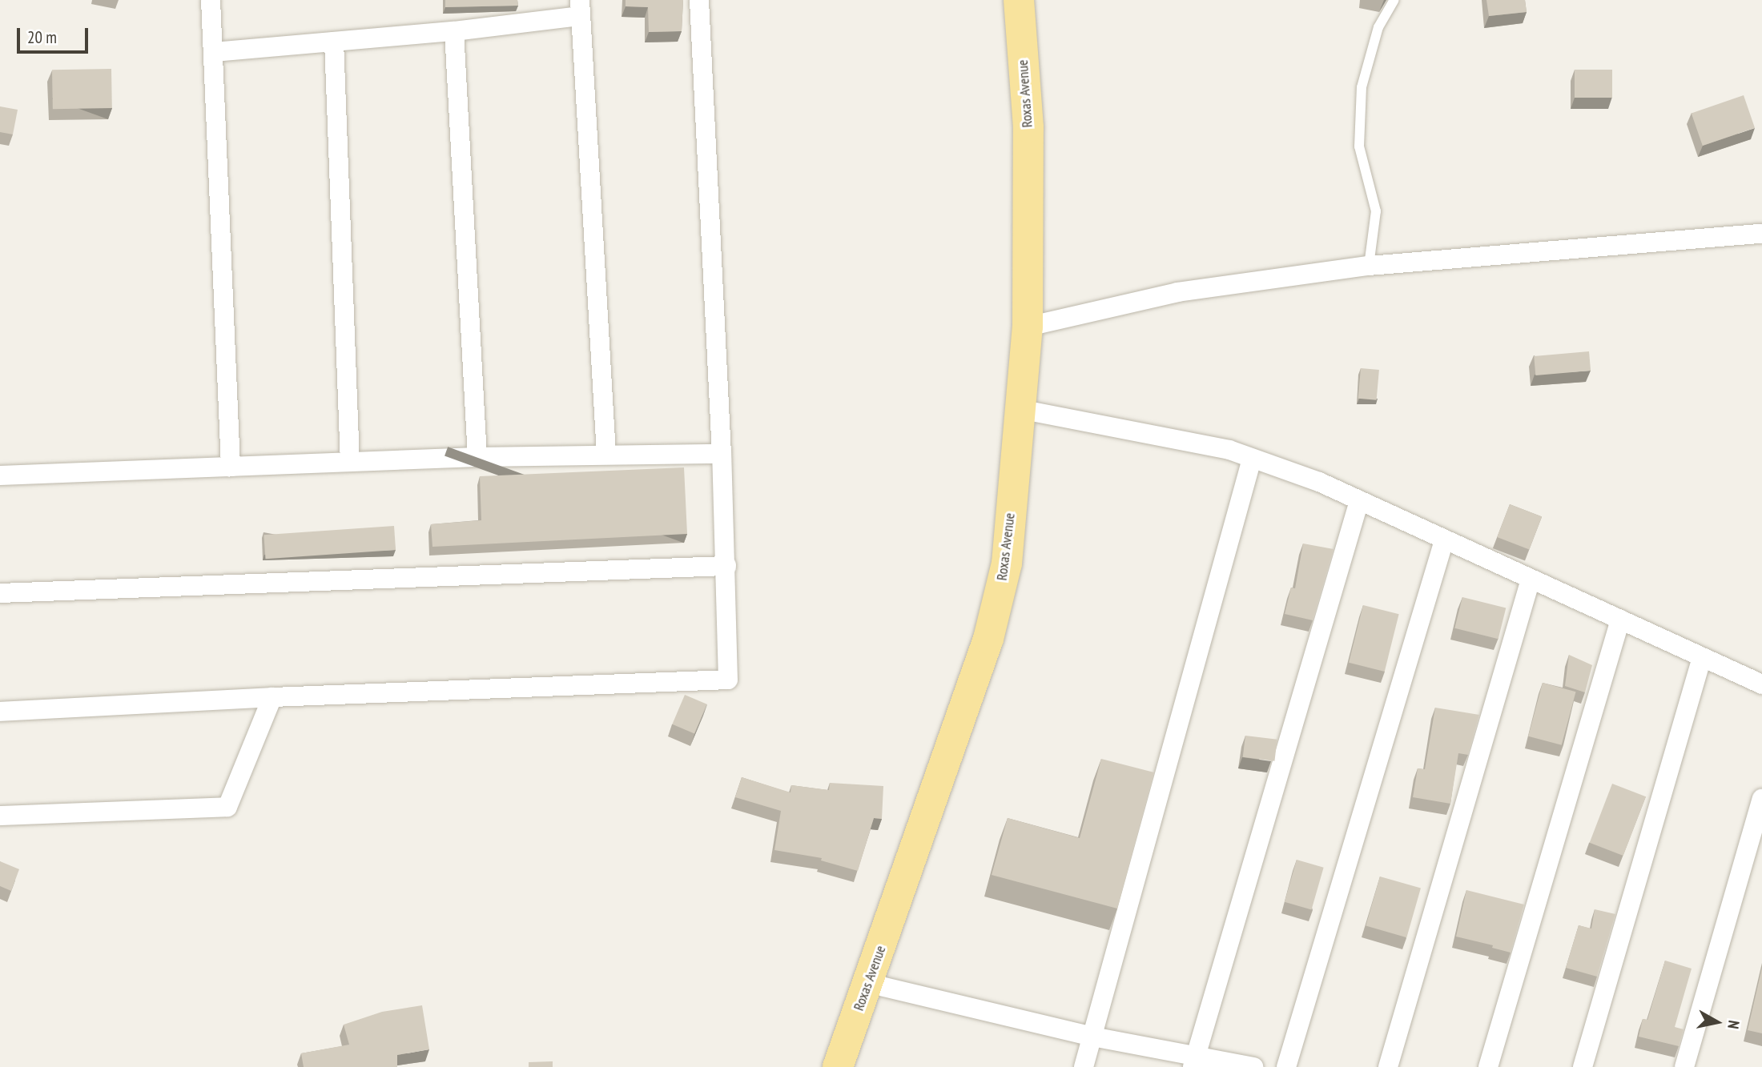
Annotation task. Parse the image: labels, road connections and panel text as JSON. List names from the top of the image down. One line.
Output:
{"streets":{"main road":["Roxas Avenue"]},"scale_bar":"20 m","north":"right"}
